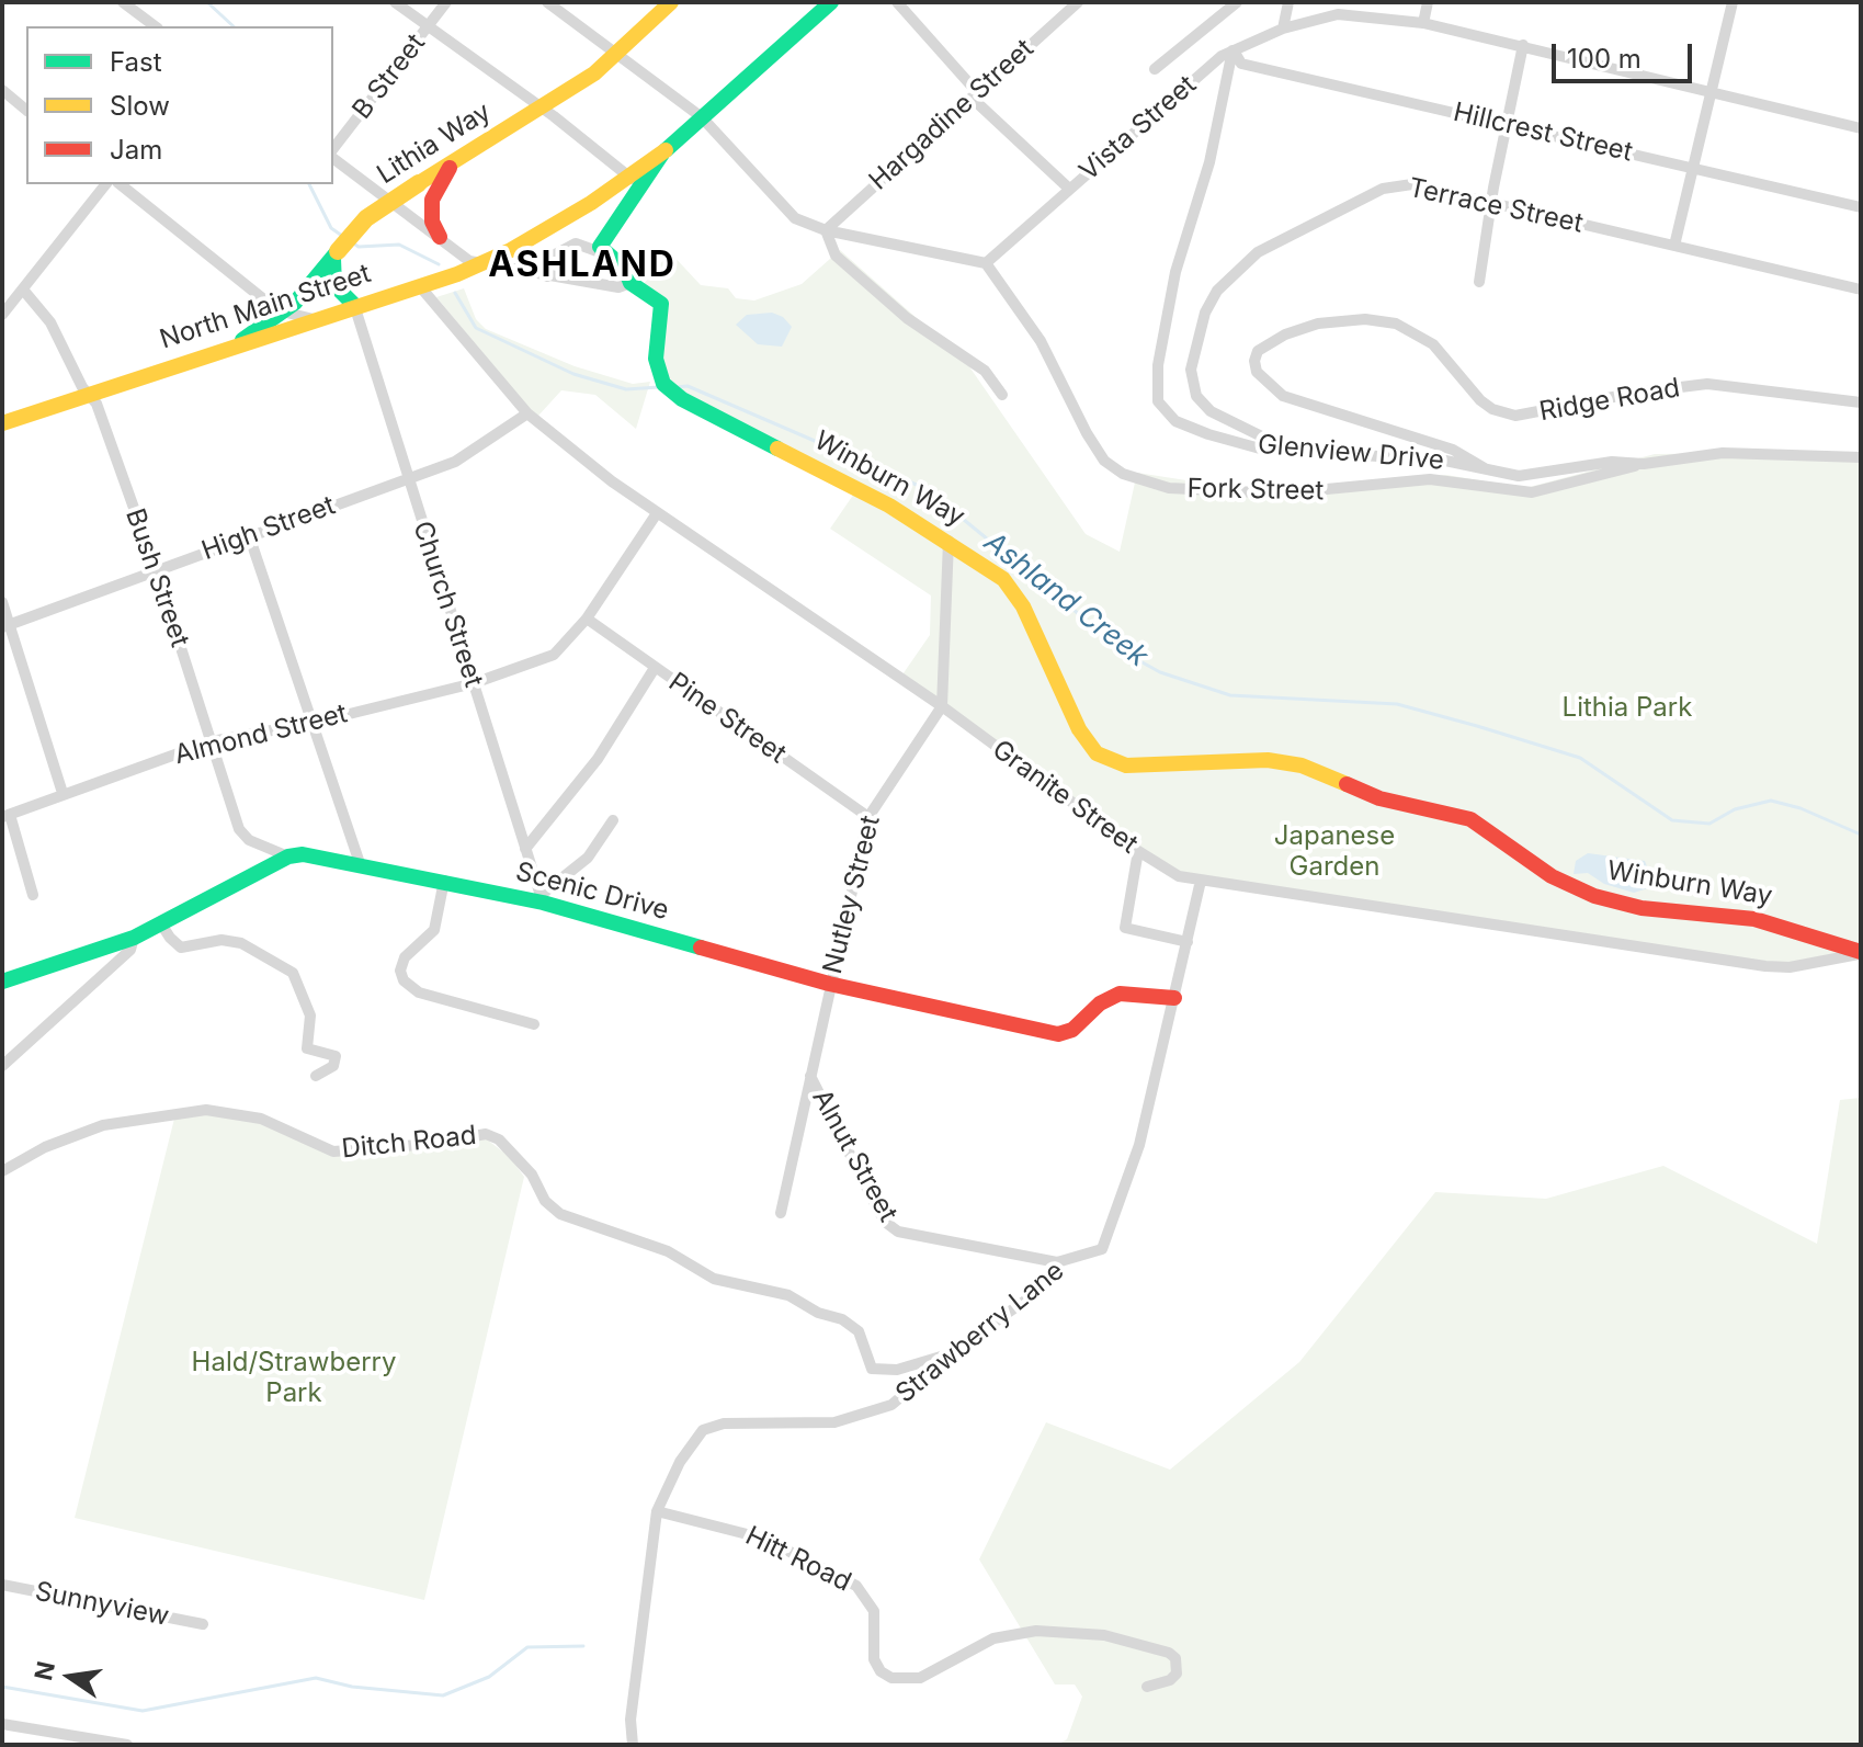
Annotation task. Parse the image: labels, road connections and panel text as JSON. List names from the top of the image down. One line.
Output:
{"streets":{"street":["B Street","Hargadine Street","Vista Street","Hillcrest Street","Lithia Way","Terrace Street","North Main Street","Ridge Road","Glenview Drive","Winburn Way","Fork Street","High Street","Bush Street","Church Street","Pine Street","Almond Street","Granite Street","Scenic Drive","Nutley Street","Ditch Road","Alnut Street","Strawberry Lane","Hitt Road","Sunnyview"]},"crossings":[["Vista Street","Hillcrest Street"],["Vista Street","Glenview Drive"],["Vista Street","Fork Street"],["Hillcrest Street","Glenview Drive"],["Lithia Way","North Main Street"],["Terrace Street","Glenview Drive"],["North Main Street","Bush Street"],["North Main Street","Church Street"],["North Main Street","Granite Street"],["Ridge Road","Glenview Drive"],["Glenview Drive","Fork Street"],["Winburn Way","Granite Street"],["High Street","Bush Street"],["High Street","Church Street"],["High Street","Granite Street"],["Bush Street","Almond Street"],["Bush Street","Scenic Drive"],["Church Street","Almond Street"],["Church Street","Scenic Drive"],["Pine Street","Almond Street"],["Pine Street","Nutley Street"],["Almond Street","Granite Street"],["Granite Street","Nutley Street"],["Granite Street","Strawberry Lane"],["Scenic Drive","Nutley Street"],["Scenic Drive","Strawberry Lane"],["Nutley Street","Alnut Street"],["Ditch Road","Strawberry Lane"],["Alnut Street","Strawberry Lane"],["Strawberry Lane","Hitt Road"]],"districts":["ASHLAND"],"water":["Ashland Creek"],"parks":["Lithia Park","Japanese Garden","Hald/Strawberry Park"],"legend":["Fast","Slow","Jam"],"scale_bar":"100 m","north":"left"}
